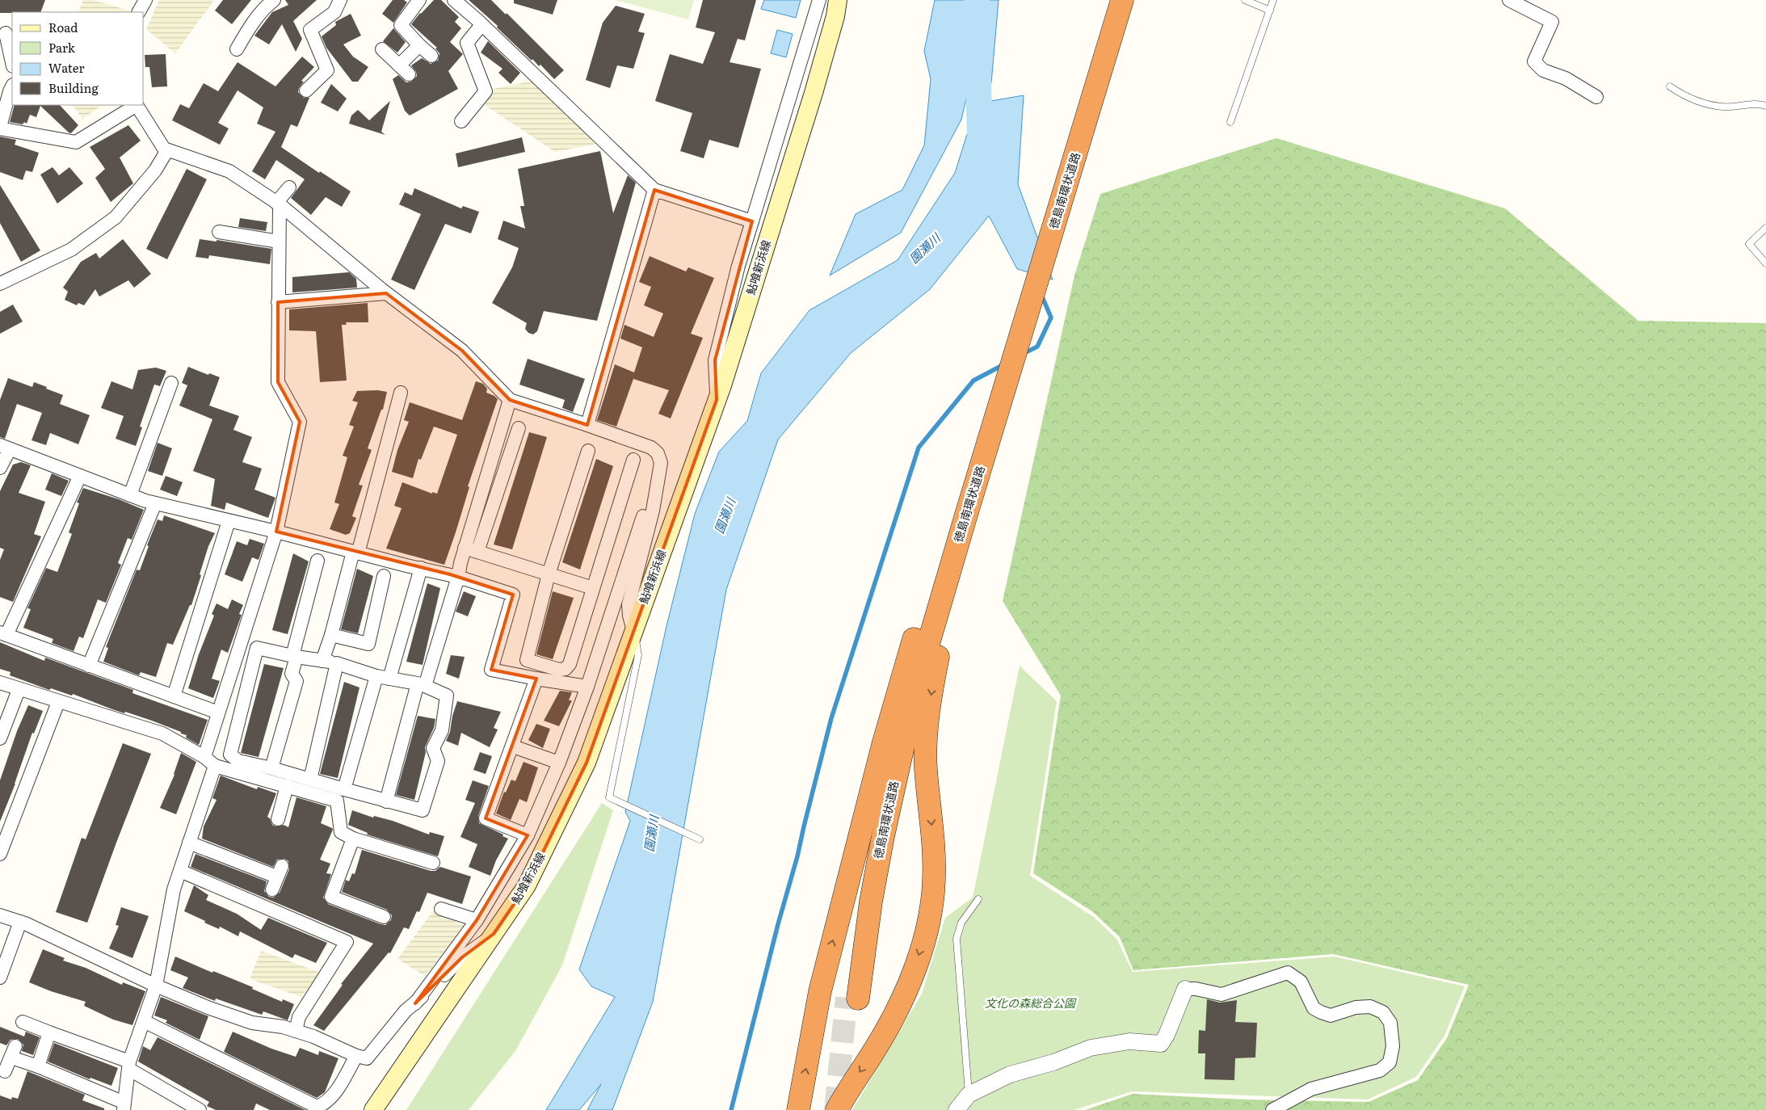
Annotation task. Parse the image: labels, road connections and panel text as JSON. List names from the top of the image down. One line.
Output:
{"streets":{"highway":["徳島南環状道路"],"main road":["鮎喰新浜線"]},"water":["園瀬川"],"parks":["文化の森総合公園"],"legend":["Road","Park","Water","Building"]}
